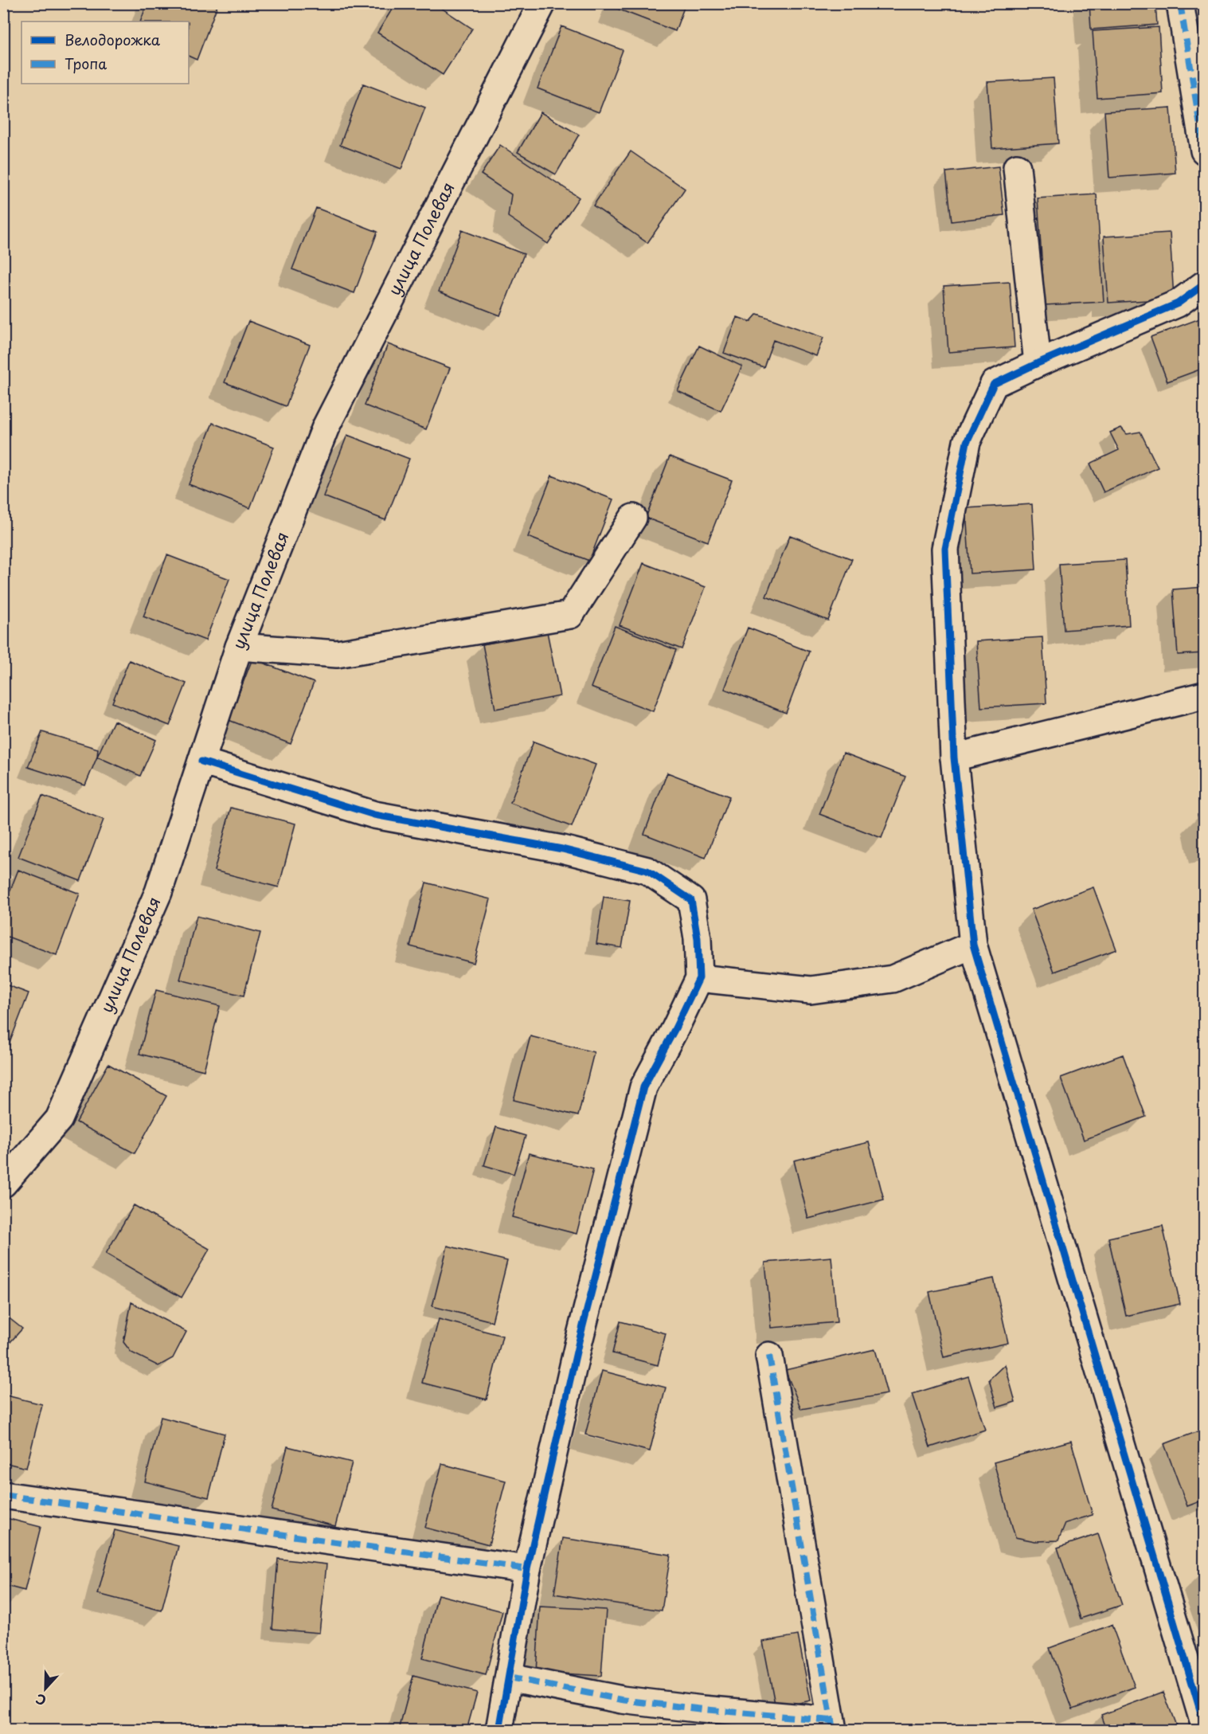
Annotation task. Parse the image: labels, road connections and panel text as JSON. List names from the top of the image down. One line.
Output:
{"streets":{"street":["улица Полевая"]},"legend":["Велодорожка","Тропа"],"north":"bottom"}
